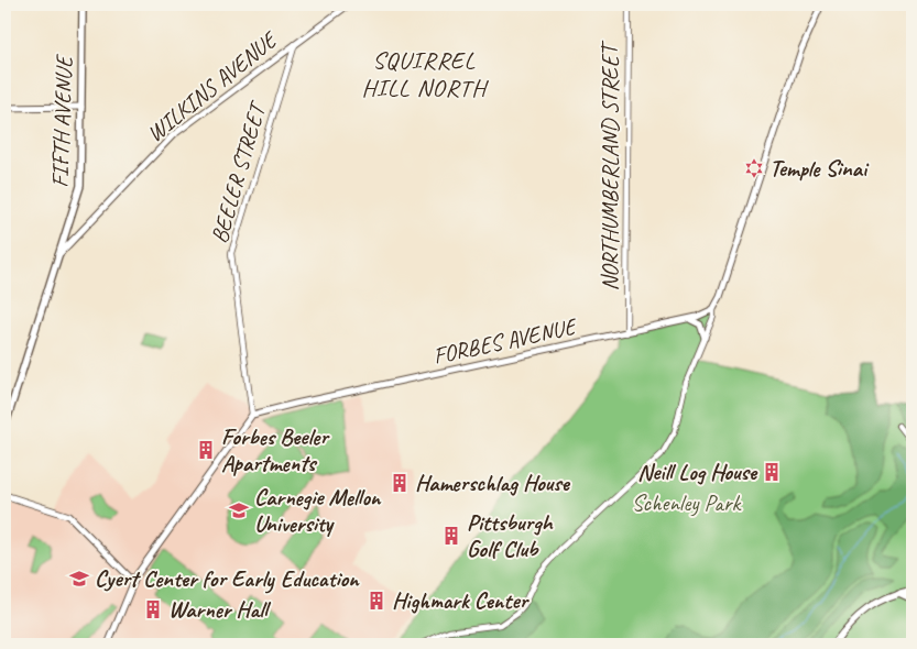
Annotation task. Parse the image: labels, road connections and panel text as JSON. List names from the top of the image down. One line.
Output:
{"streets":{"highway":["FIFTH AVENUE"],"main road":["WILKINS AVENUE","FORBES AVENUE"],"street":["NORTHUMBERLAND STREET","BEELER STREET"]},"crossings":[["WILKINS AVENUE","FIFTH AVENUE"],["WILKINS AVENUE","BEELER STREET"],["NORTHUMBERLAND STREET","FORBES AVENUE"],["BEELER STREET","FORBES AVENUE"]],"districts":["SQUIRREL HILL NORTH"],"parks":["Schenley Park"],"places":{"synagogue":["Temple Sinai"],"building":["Forbes Beeler Apartments","Neill Log House","Hamerschlag House","Pittsburgh Golf Club","Highmark Center","Warner Hall"],"school or university":["Carnegie Mellon University","Cyert Center for Early Education"]}}
